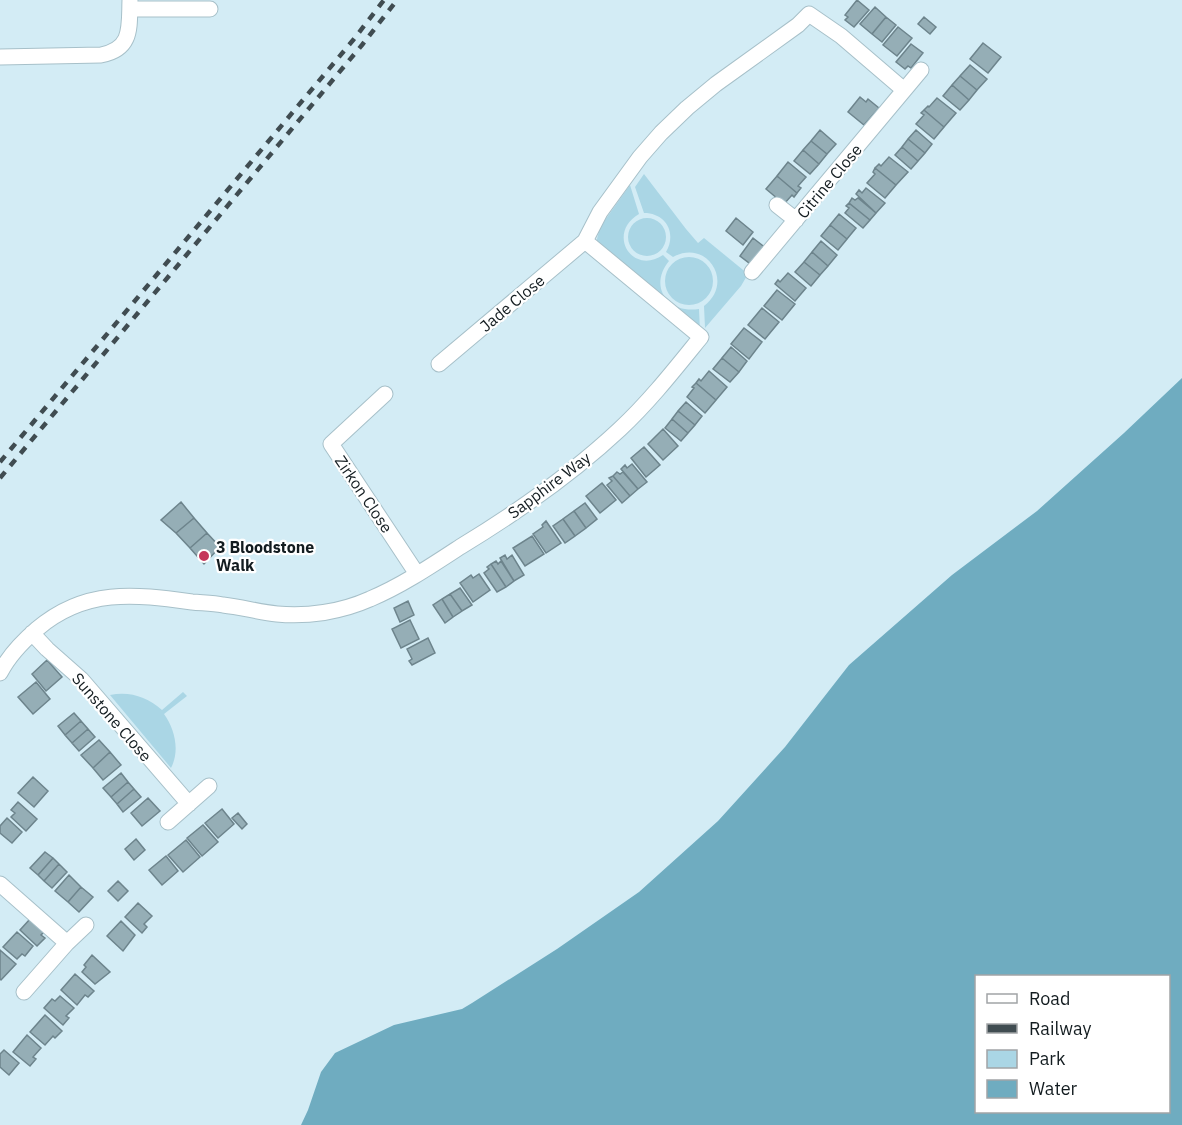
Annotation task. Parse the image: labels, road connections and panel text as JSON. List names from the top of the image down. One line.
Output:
{"streets":{"street":["Citrine Close","Jade Close","Sapphire Way","Zirkon Close","Sunstone Close"]},"crossings":[["Jade Close","Sapphire Way"],["Sapphire Way","Zirkon Close"],["Sapphire Way","Sunstone Close"]],"places":["3 Bloodstone Walk"],"legend":["Road","Railway","Park","Water"]}
